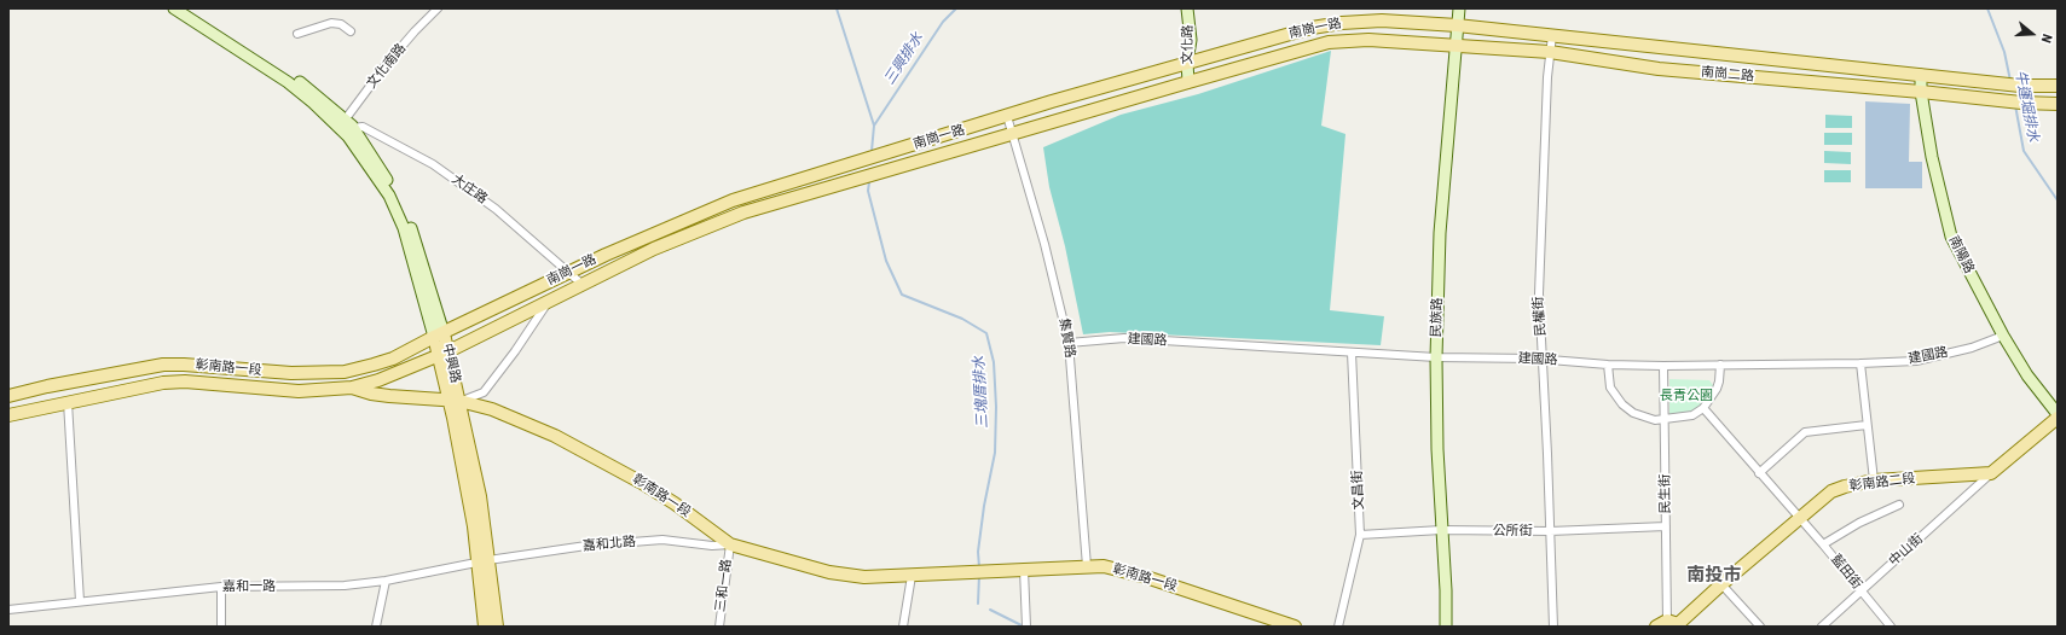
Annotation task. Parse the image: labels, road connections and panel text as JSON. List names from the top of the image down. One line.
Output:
{"streets":{"main road":["南崗一路","文化路","南崗二路","大庄路","南陽路","民族路","中興路","彰南路一段","彰南路二段"],"street":["文化南路","民權街","集賢路","建國路","文昌街","民生街","公所街","嘉和北路","中山街","藍田街","三和一路","嘉和一路"]},"crossings":[["南崗一路","文化路"],["南崗一路","南崗二路"],["南崗一路","大庄路"],["南崗一路","民族路"],["南崗一路","集賢路"],["南崗一路","中興路"],["南崗一路","彰南路一段"],["文化南路","大庄路"],["文化南路","中興路"],["南崗二路","南陽路"],["南崗二路","民權街"],["南崗二路","民族路"],["大庄路","中興路"],["南陽路","建國路"],["民權街","建國路"],["民權街","公所街"],["民族路","建國路"],["民族路","公所街"],["集賢路","建國路"],["集賢路","彰南路一段"],["建國路","文昌街"],["建國路","民生街"],["中興路","彰南路一段"],["中興路","嘉和北路"],["中興路","嘉和一路"],["彰南路一段","嘉和北路"],["彰南路一段","三和一路"],["彰南路二段","民生街"],["彰南路二段","中山街"],["彰南路二段","藍田街"],["文昌街","公所街"],["民生街","公所街"],["嘉和北路","三和一路"],["嘉和北路","嘉和一路"],["中山街","藍田街"]],"districts":["南投市"],"water":["三興排水","牛運堀排水","三塊厝排水"],"parks":["長青公園"],"north":"right"}
